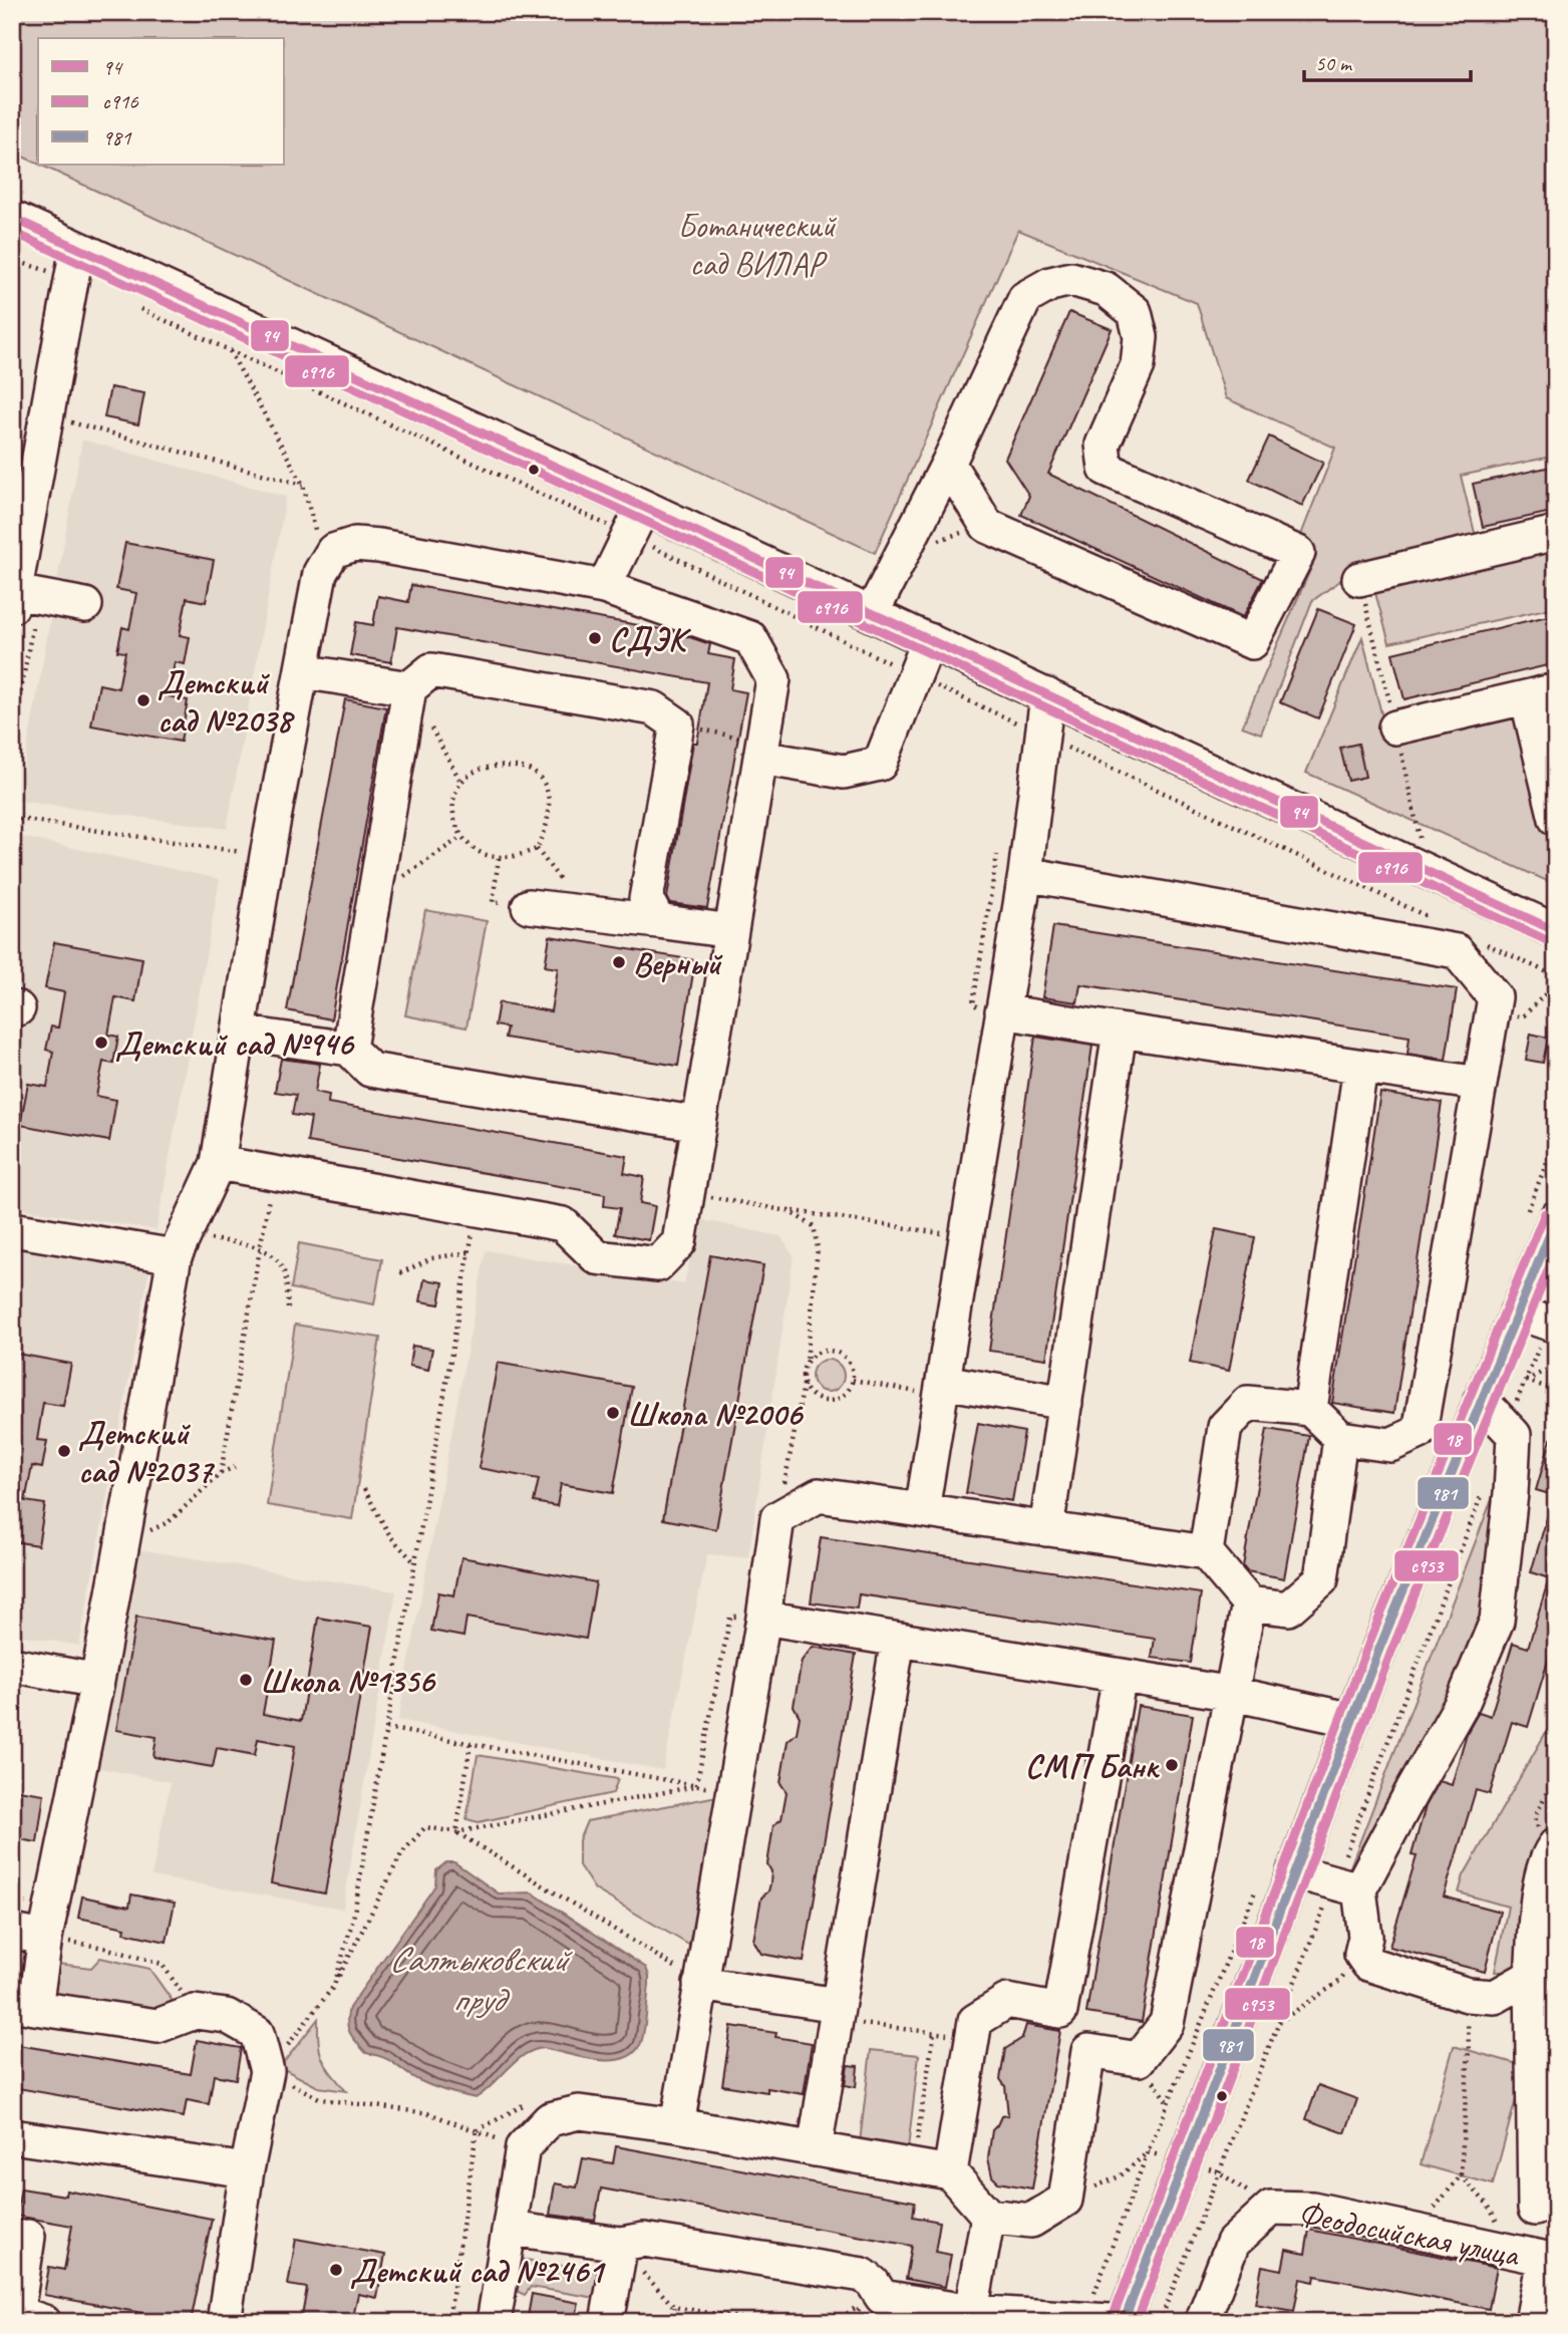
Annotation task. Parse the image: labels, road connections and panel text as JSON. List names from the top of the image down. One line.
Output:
{"streets":{"street":["Феодосийская улица"]},"water":["Салтыковский пруд"],"parks":["Ботанический сад ВИЛАР"],"places":["СДЭК","Детский сад №2038","Верный","Детский сад №946","Школа №2006","Детский сад №2037","Школа №1356","СМП Банк","Детский сад №2461"],"lines":["transit line 94","transit line с916","transit line 18","transit line 981","transit line с953"],"legend":["94","с916","981"],"scale_bar":"50 m"}
